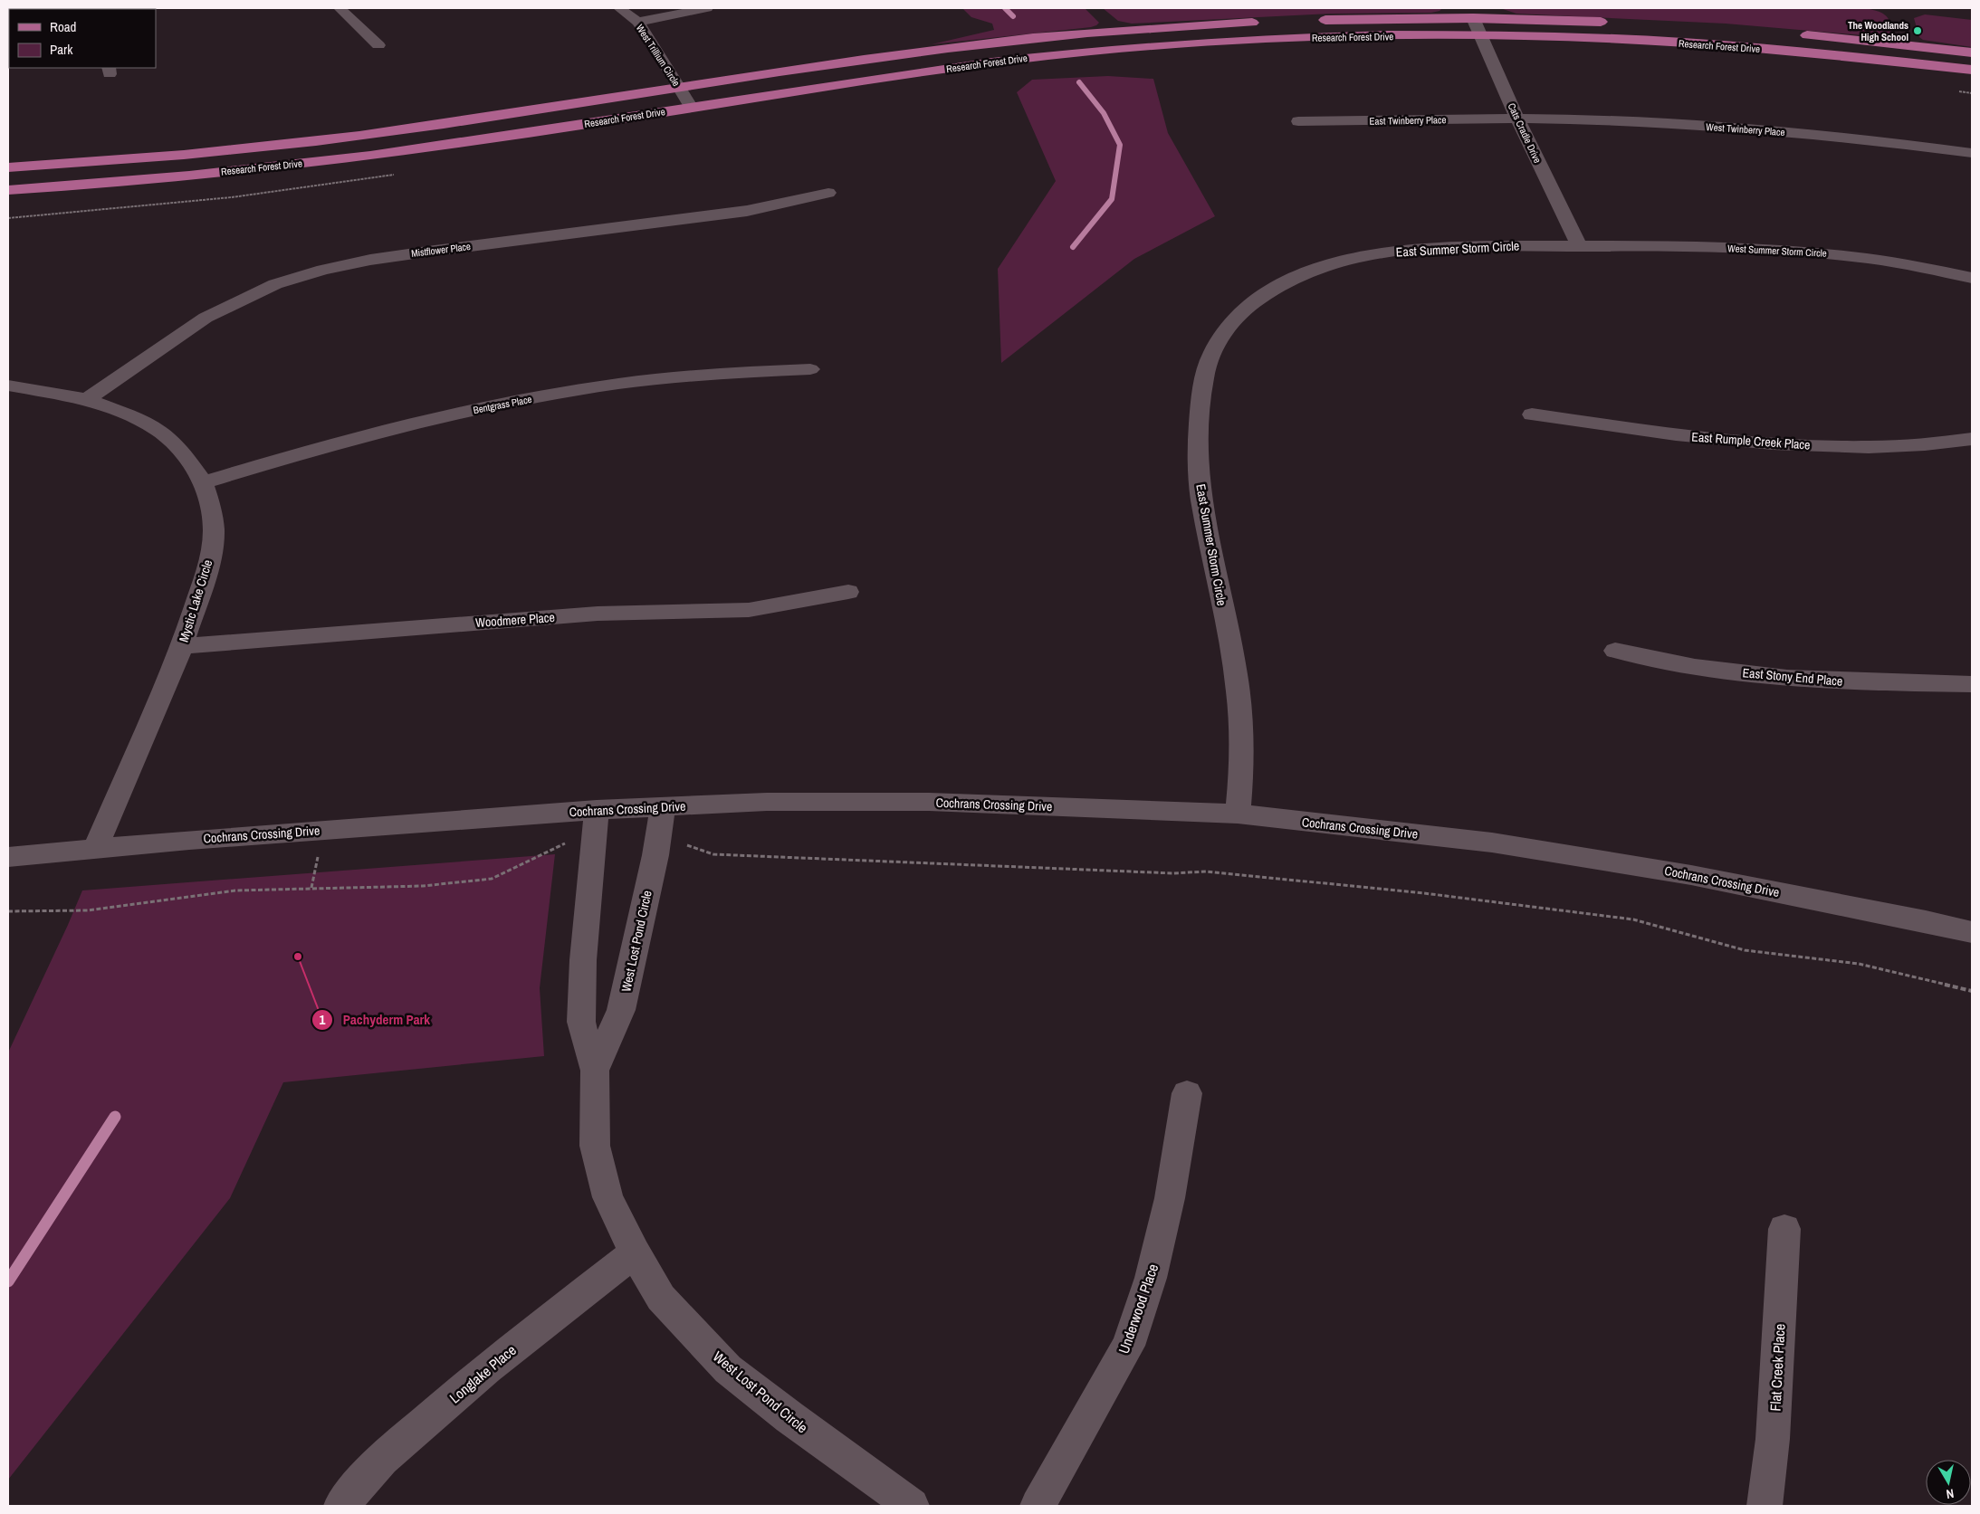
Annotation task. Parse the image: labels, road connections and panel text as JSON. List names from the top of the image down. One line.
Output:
{"streets":{"main road":["Research Forest Drive"],"street":["West Trillium Circle","East Twinberry Place","West Twinberry Place","Cats Cradle Drive","East Summer Storm Circle","Mistflower Place","West Summer Storm Circle","Bentgrass Place","East Rumple Creek Place","Mystic Lake Circle","Woodmere Place","East Stony End Place","Cochrans Crossing Drive","West Lost Pond Circle","Underwood Place","Flat Creek Place","Longlake Place"]},"crossings":[["Research Forest Drive","West Trillium Circle"],["Research Forest Drive","Cats Cradle Drive"],["East Twinberry Place","West Twinberry Place"],["East Twinberry Place","Cats Cradle Drive"],["West Twinberry Place","Cats Cradle Drive"],["Cats Cradle Drive","East Summer Storm Circle"],["Cats Cradle Drive","West Summer Storm Circle"],["East Summer Storm Circle","West Summer Storm Circle"],["East Summer Storm Circle","Cochrans Crossing Drive"],["Mistflower Place","Mystic Lake Circle"],["Bentgrass Place","Mystic Lake Circle"],["Mystic Lake Circle","Woodmere Place"],["Mystic Lake Circle","Cochrans Crossing Drive"],["Cochrans Crossing Drive","West Lost Pond Circle"],["West Lost Pond Circle","Longlake Place"]],"places":["The Woodlands High School","Pachyderm Park"],"legend":["Road","Park"],"north":"bottom"}
